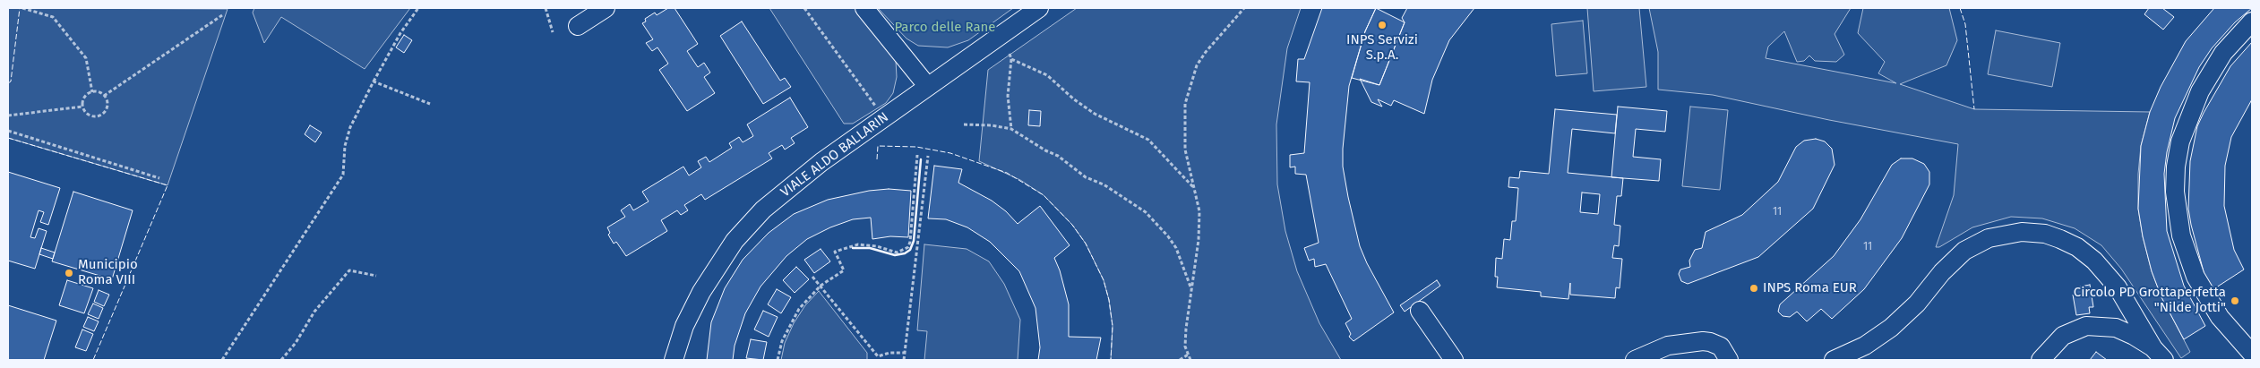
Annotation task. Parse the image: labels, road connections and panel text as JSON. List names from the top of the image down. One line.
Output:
{"streets":{"street":["VIALE ALDO BALLARIN"]},"parks":["Parco delle Rane"],"places":["INPS Servizi S.p.A.","Municipio Roma VIII","INPS Roma EUR","Circolo PD Grottaperfetta \"Nilde Jotti\""],"house_numbers":["11","11"]}
